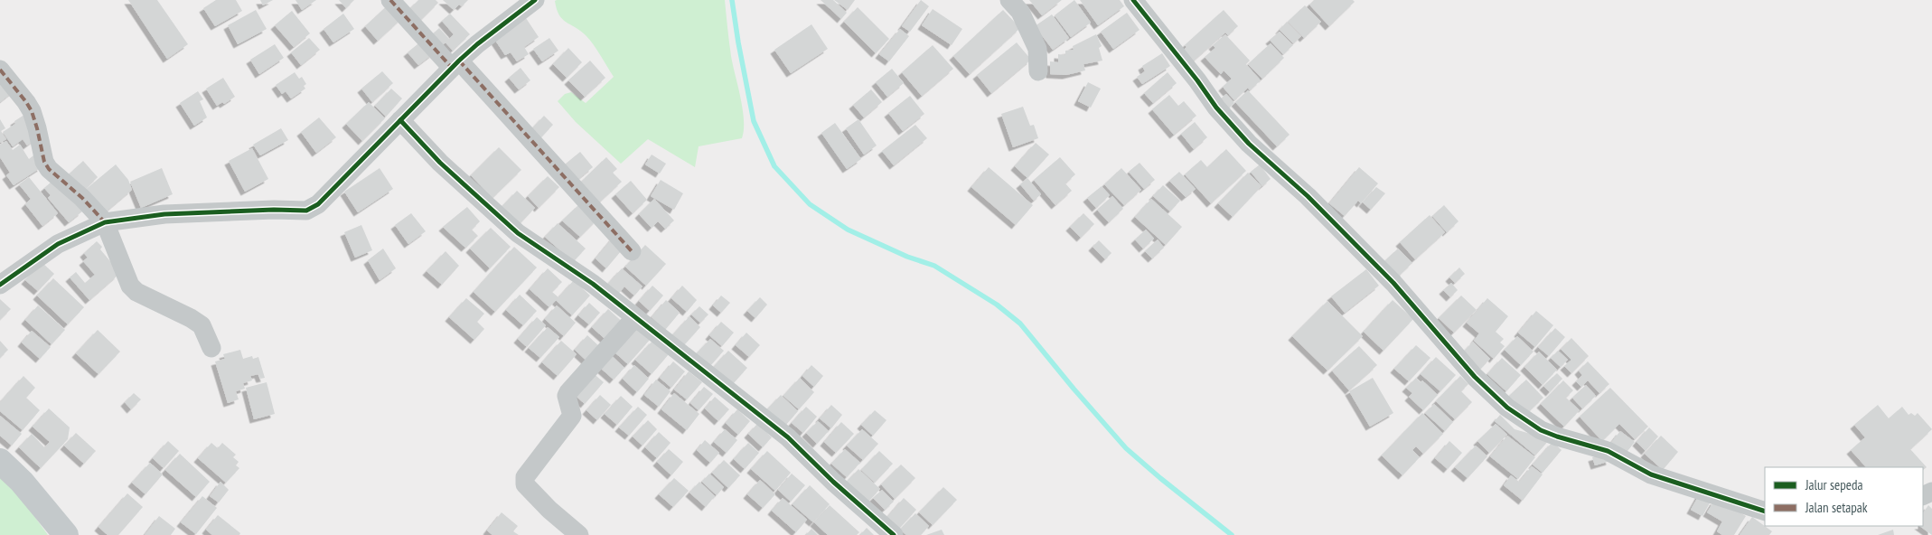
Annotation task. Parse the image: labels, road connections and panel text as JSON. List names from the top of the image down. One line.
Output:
{"legend":["Jalur sepeda","Jalan setapak"]}
